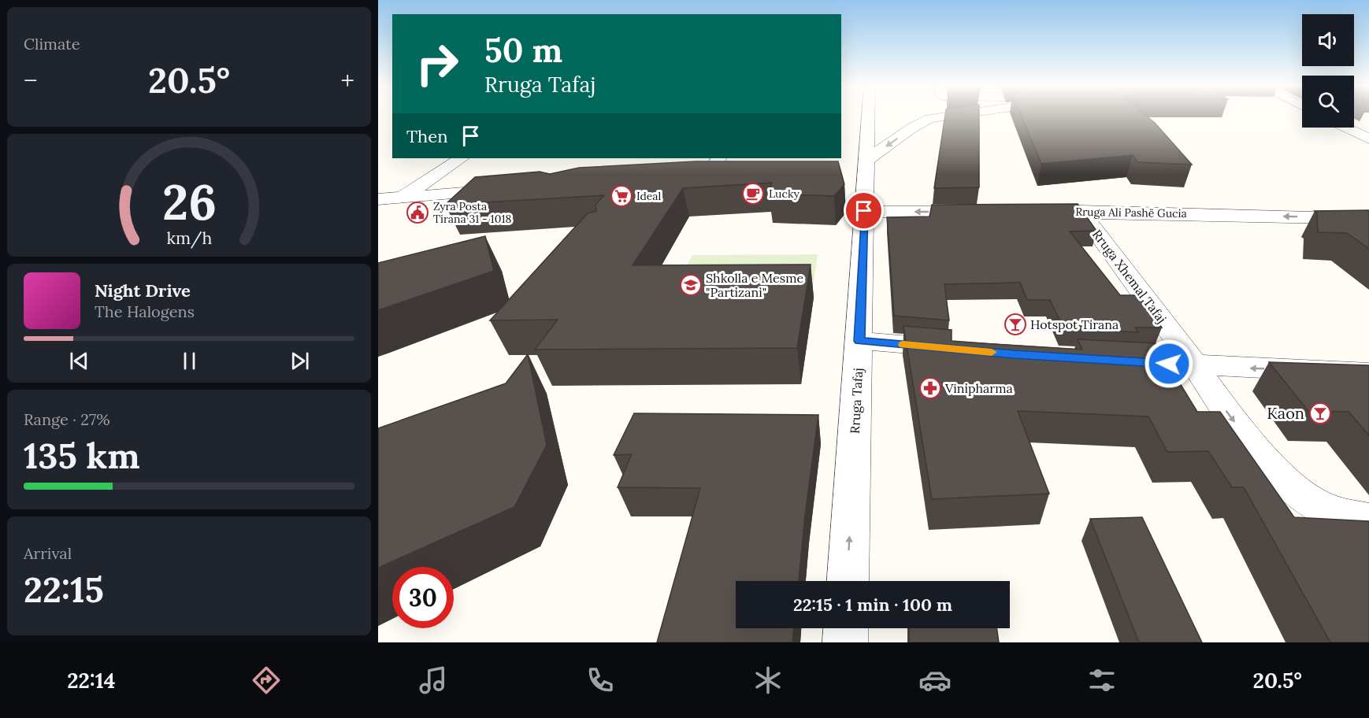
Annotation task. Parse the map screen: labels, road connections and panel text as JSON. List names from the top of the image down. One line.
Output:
{"streets":{"street":["Rruga Ali Pashë Gucia","Rruga Xhemal Tafaj","Rruga Tafaj"]},"crossings":[["Rruga Ali Pashë Gucia","Rruga Xhemal Tafaj"]],"one_way":["Rruga Xhemal Tafaj","Rruga Tafaj"],"places":{"cafe":["Lucky"],"supermarket":["Ideal"],"public building":["Zyra Posta Tirana 31 - 1018"],"school or university":["Shkolla e Mesme \"Partizani\""],"bar":["Hotspot Tirana","Kaon"],"pharmacy":["Vinipharma"]},"page":{"tile":["Climate",["Range · 27%","135 km"],["Arrival","22:15"]],"turn":["50 m","Rruga Tafaj"],"heat":["−","20.5°","+"],"then":"Then","song":["Night Drive","The Halogens"],"limit":"30","trip":"22:15 · 1 min · 100 m","tabs":["22:14","20.5°"],"gauge":["26","km/h"]}}
